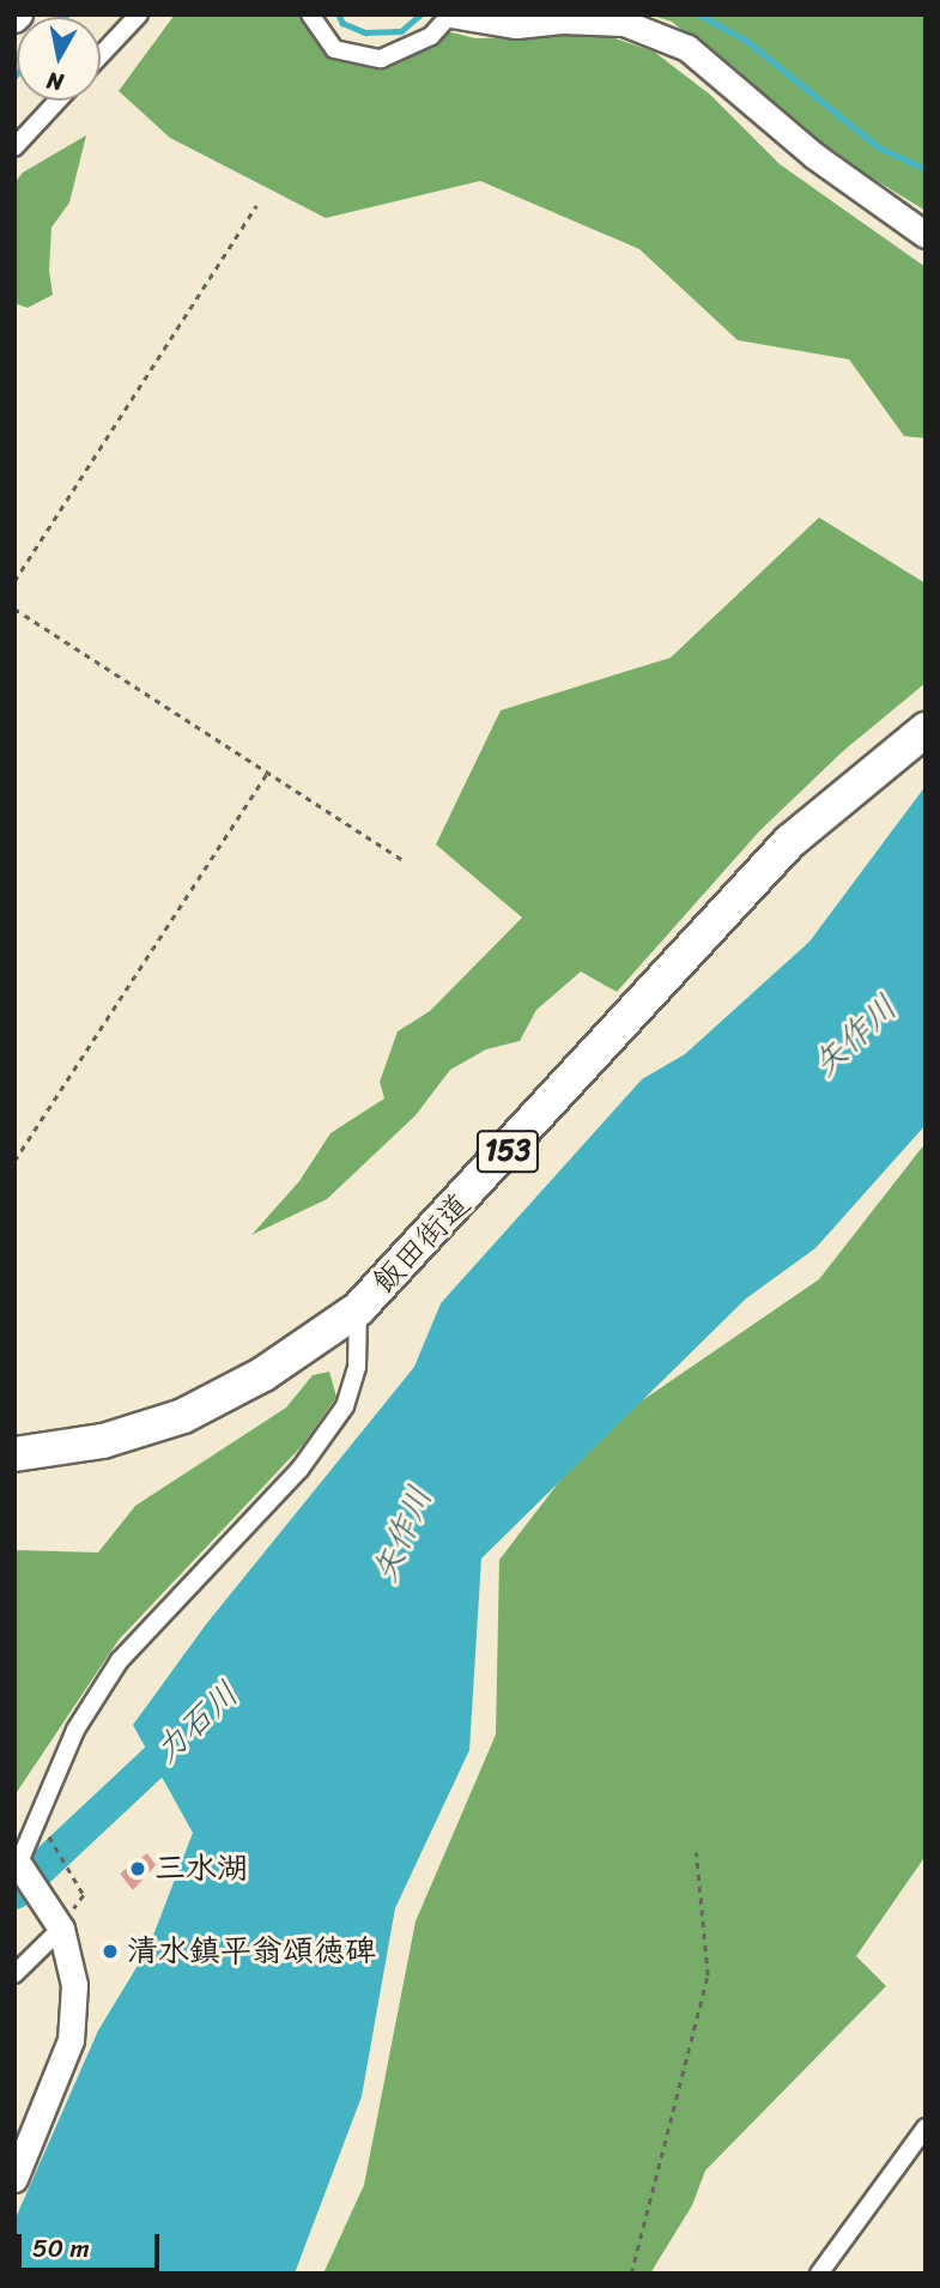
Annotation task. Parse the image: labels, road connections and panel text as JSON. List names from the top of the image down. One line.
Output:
{"streets":{"highway":["153","飯田街道"]},"water":["矢作川","力石川"],"places":["三水湖","清水鎮平翁頌徳碑"],"scale_bar":"50 m","north":"bottom"}
